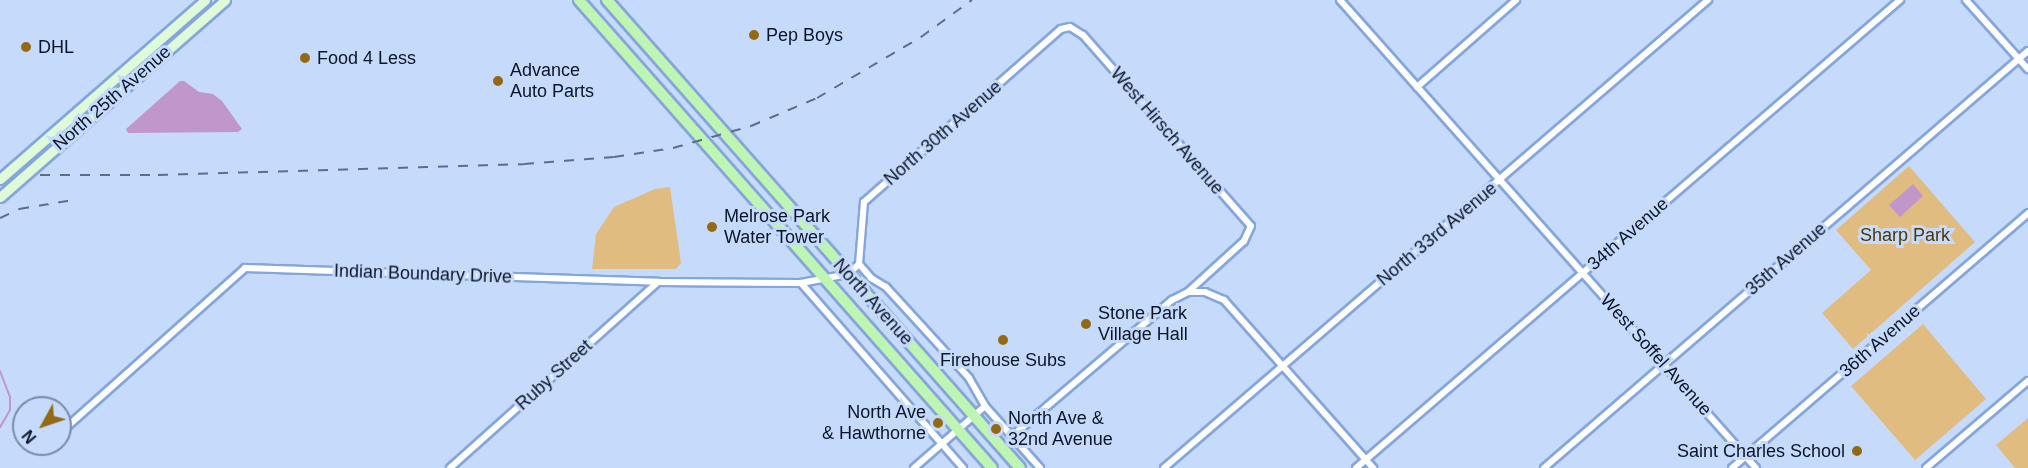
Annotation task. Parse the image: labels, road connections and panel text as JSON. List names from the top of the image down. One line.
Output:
{"streets":{"main road":["North 25th Avenue","North Avenue"],"street":["West Hirsch Avenue","North 30th Avenue","North 33rd Avenue","34th Avenue","35th Avenue","Indian Boundary Drive","36th Avenue","West Soffel Avenue","Ruby Street"]},"crossings":[["West Hirsch Avenue","North 30th Avenue"],["North 30th Avenue","North Avenue"],["North 33rd Avenue","West Soffel Avenue"],["34th Avenue","West Soffel Avenue"],["35th Avenue","West Soffel Avenue"],["Indian Boundary Drive","North Avenue"],["Indian Boundary Drive","Ruby Street"],["36th Avenue","West Soffel Avenue"]],"parks":["Sharp Park"],"places":["Pep Boys","DHL","Food 4 Less","Advance Auto Parts","Melrose Park Water Tower","Stone Park Village Hall","Firehouse Subs","North Ave & Hawthorne","North Ave & 32nd Avenue","Saint Charles School"],"north":"bottom left"}
